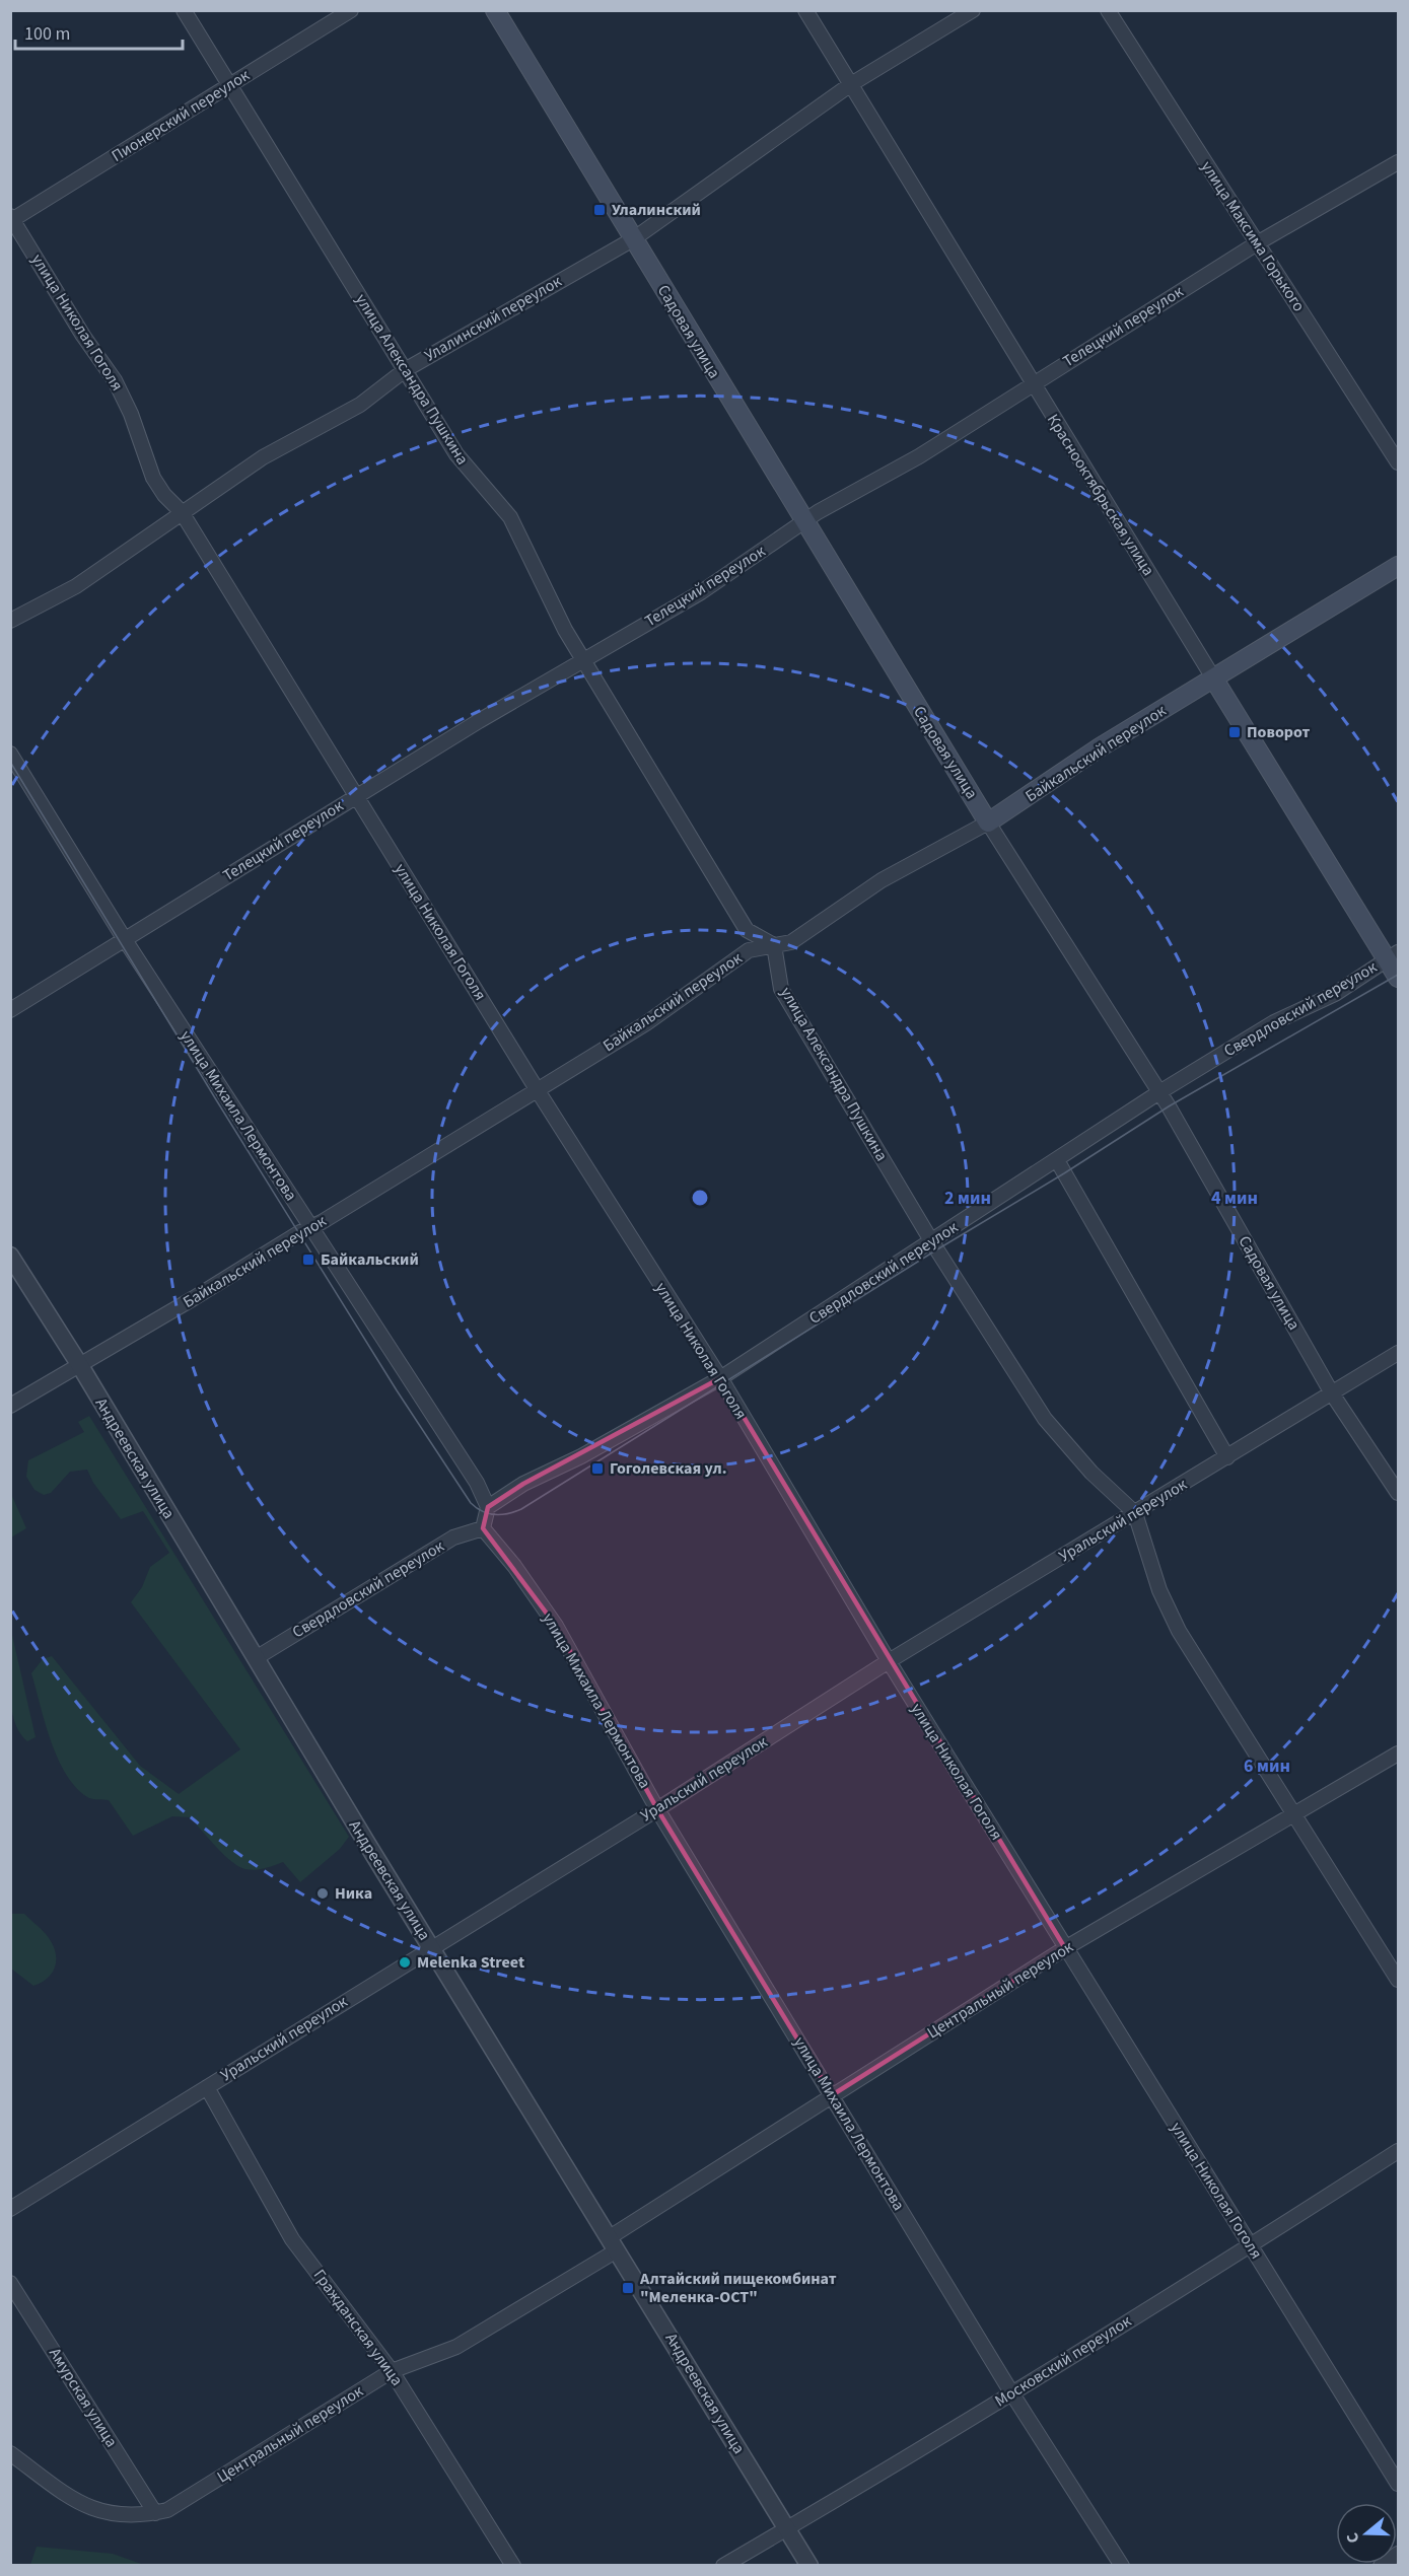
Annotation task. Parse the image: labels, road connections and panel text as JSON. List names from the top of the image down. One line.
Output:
{"streets":{"main road":["Садовая улица","Краснооктябрьская улица","Байкальский переулок"],"street":["Пионерский переулок","улица Максима Горького","Улалинский переулок","улица Николая Гоголя","Телецкий переулок","улица Александра Пушкина","Свердловский переулок","улица Михаила Лермонтова","Андреевская улица","Уральский переулок","Центральный переулок","Гражданская улица","Московский переулок","Амурская улица"]},"crossings":[["Пионерский переулок","улица Николая Гоголя"],["Пионерский переулок","улица Александра Пушкина"],["улица Максима Горького","Телецкий переулок"],["Улалинский переулок","улица Николая Гоголя"],["Улалинский переулок","Садовая улица"],["Улалинский переулок","улица Александра Пушкина"],["Улалинский переулок","Краснооктябрьская улица"],["улица Николая Гоголя","Телецкий переулок"],["улица Николая Гоголя","Байкальский переулок"],["улица Николая Гоголя","Свердловский переулок"],["улица Николая Гоголя","Уральский переулок"],["улица Николая Гоголя","Центральный переулок"],["улица Николая Гоголя","Московский переулок"],["Телецкий переулок","Садовая улица"],["Телецкий переулок","улица Александра Пушкина"],["Телецкий переулок","Краснооктябрьская улица"],["Телецкий переулок","улица Михаила Лермонтова"],["Садовая улица","Байкальский переулок"],["Садовая улица","Свердловский переулок"],["Садовая улица","Уральский переулок"],["улица Александра Пушкина","Байкальский переулок"],["улица Александра Пушкина","Свердловский переулок"],["улица Александра Пушкина","Уральский переулок"],["улица Александра Пушкина","Центральный переулок"],["Краснооктябрьская улица","Байкальский переулок"],["Краснооктябрьская улица","Свердловский переулок"],["Байкальский переулок","улица Михаила Лермонтова"],["Байкальский переулок","Андреевская улица"],["Свердловский переулок","улица Михаила Лермонтова"],["Свердловский переулок","Андреевская улица"],["улица Михаила Лермонтова","Уральский переулок"],["улица Михаила Лермонтова","Центральный переулок"],["улица Михаила Лермонтова","Московский переулок"],["Андреевская улица","Уральский переулок"],["Андреевская улица","Центральный переулок"],["Андреевская улица","Московский переулок"],["Уральский переулок","Гражданская улица"],["Центральный переулок","Гражданская улица"],["Центральный переулок","Амурская улица"]],"places":{"transit":["Улалинский","Поворот","Байкальский","Гоголевская ул.","Алтайский пищекомбинат \"Меленка-ОСТ\""],"other":["Ника","Melenka Street"]},"scale_bar":"100 m","north":"left","rings":["2 мин","4 мин","6 мин"]}
